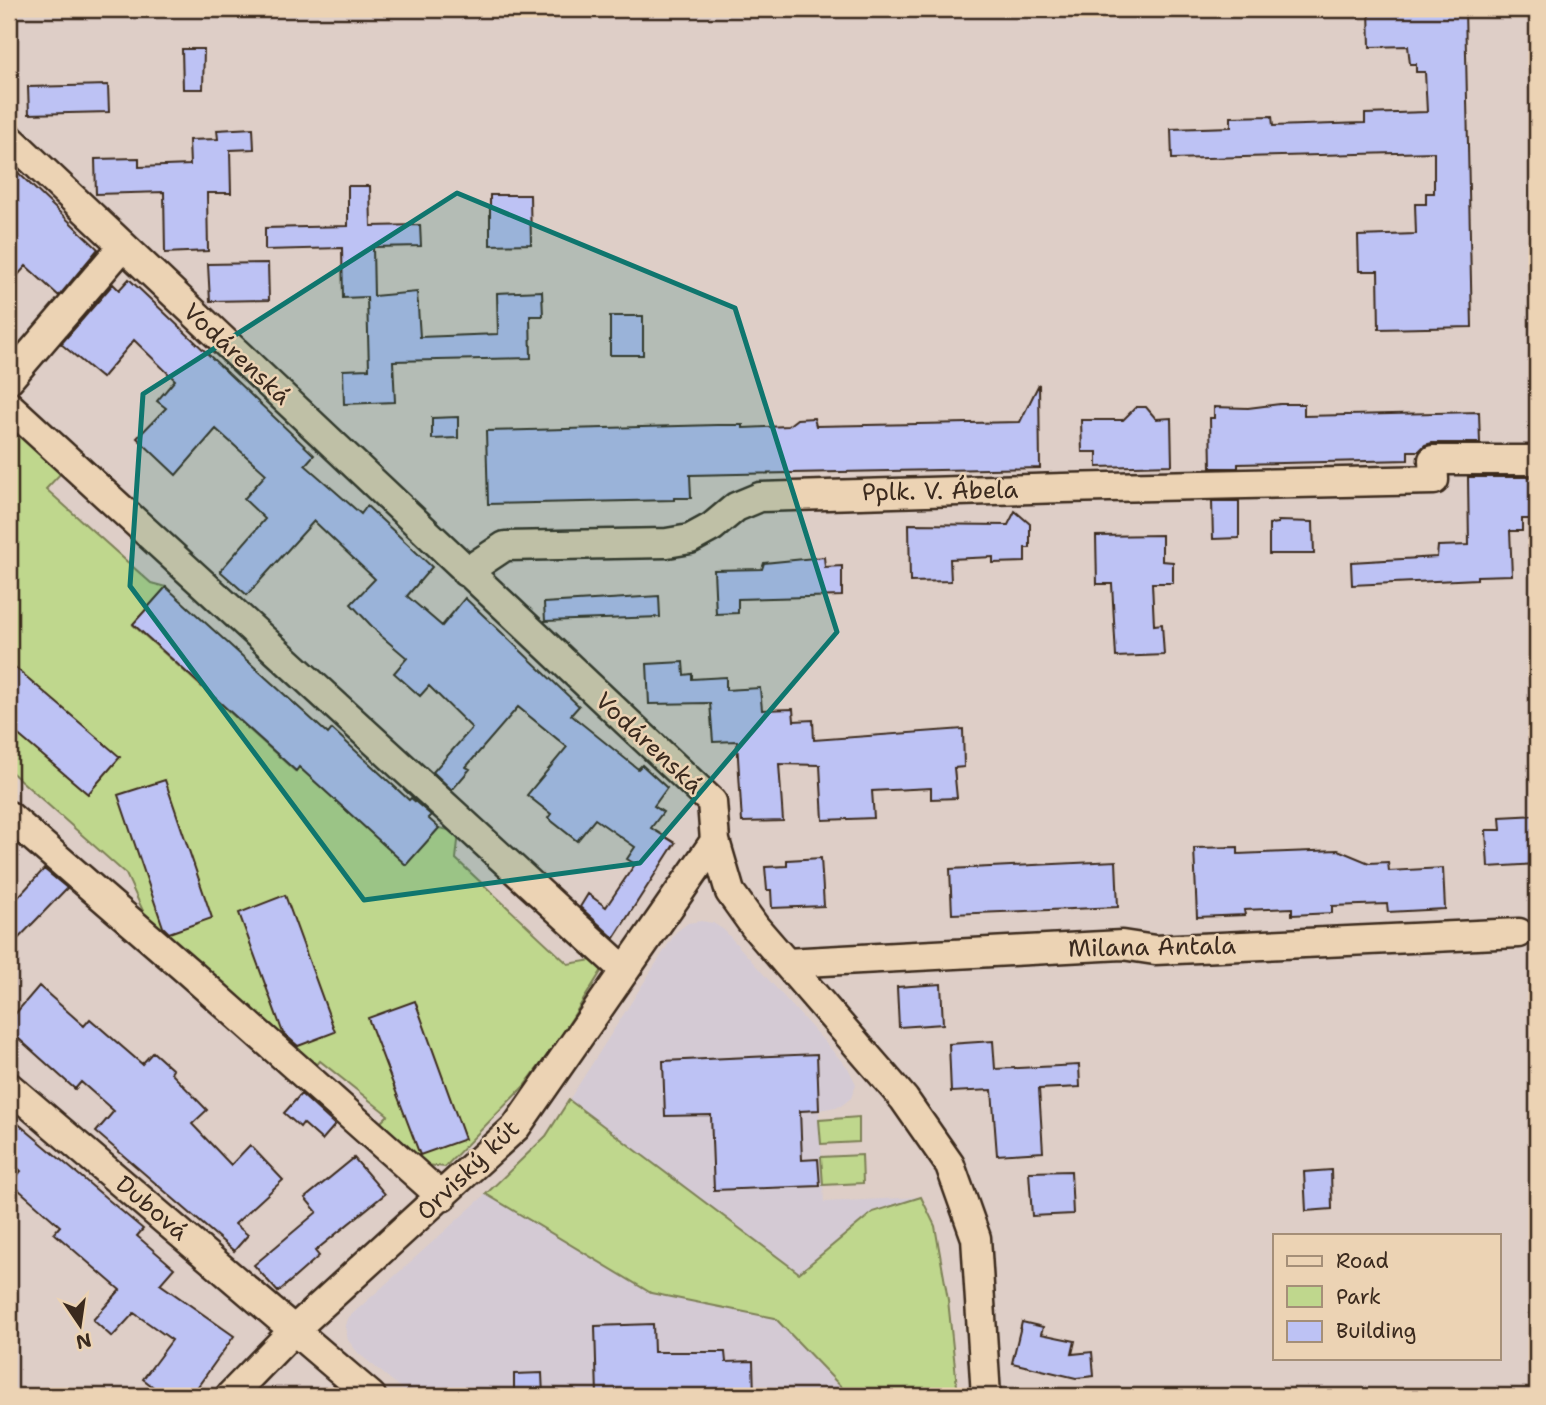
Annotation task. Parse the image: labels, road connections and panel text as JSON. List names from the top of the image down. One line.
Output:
{"streets":{"street":["Vodárenská","Pplk. V. Ábela","Milana Antala","Orviský kút","Dubová"]},"crossings":[["Vodárenská","Pplk. V. Ábela"],["Vodárenská","Milana Antala"],["Vodárenská","Orviský kút"],["Orviský kút","Dubová"]],"legend":["Road","Park","Building"],"north":"bottom"}
